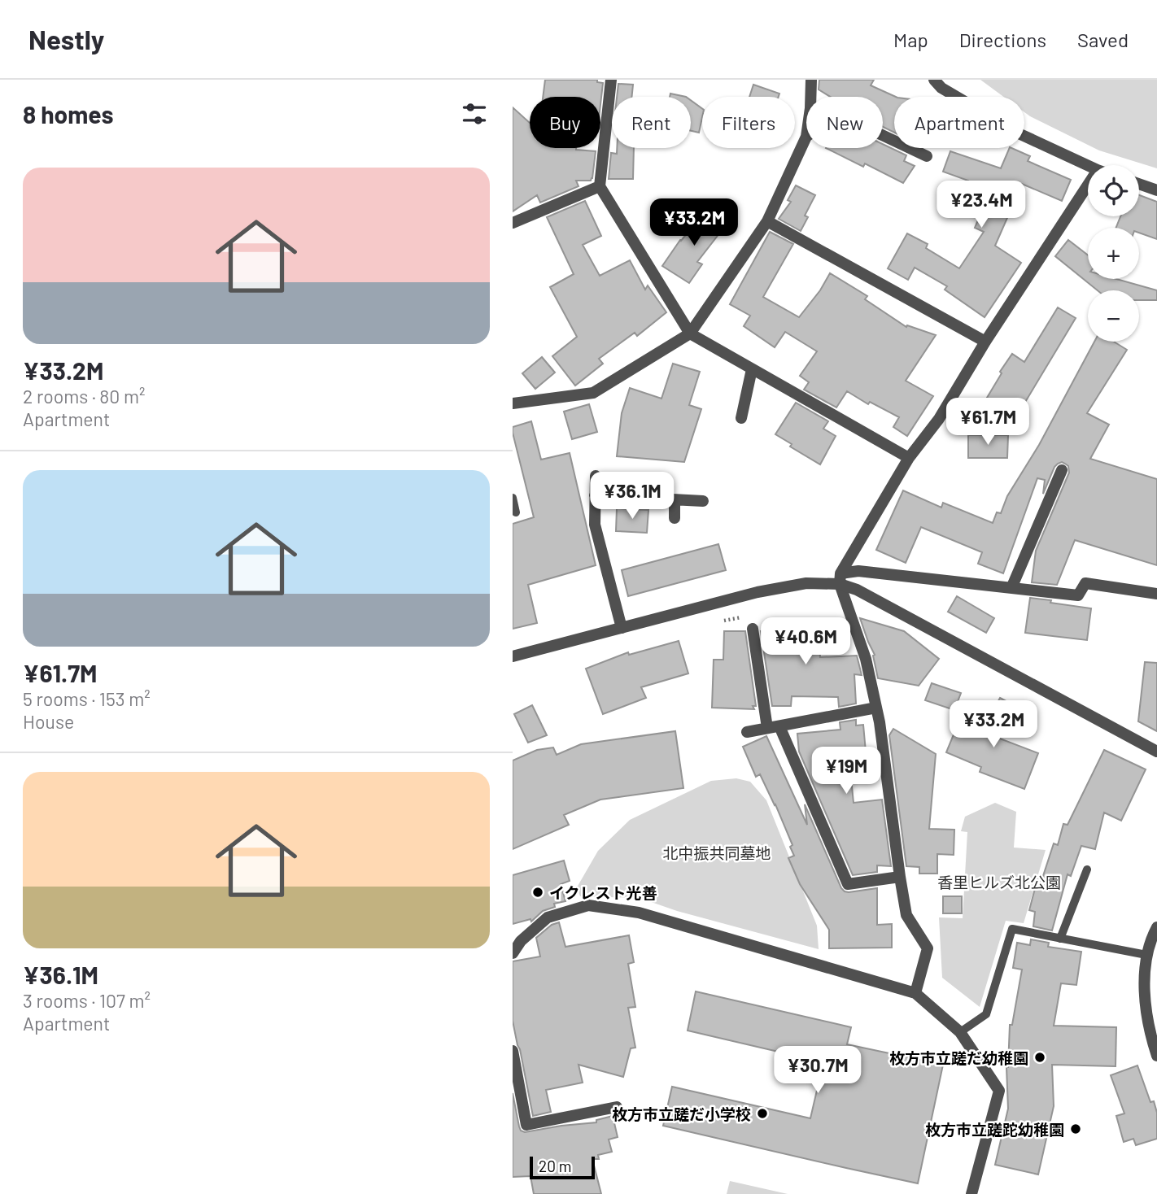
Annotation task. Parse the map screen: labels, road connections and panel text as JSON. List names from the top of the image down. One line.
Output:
{"parks":["北中振共同墓地","香里ヒルズ北公園"],"places":["イクレスト光善","枚方市立蹉だ幼稚園","枚方市立蹉だ小学校","枚方市立蹉跎幼稚園"],"scale_bar":"20 m","page":{"header":"Nestly","nav":["Map","Directions","Saved"],"heading":"8 homes","chip":["Buy","Rent","Filters","New","Apartment"],"list":[{"name":"¥33.2M","note":"2 rooms · 80 m² · Apartment"},{"name":"¥61.7M","note":"5 rooms · 153 m² · House"},{"name":"¥36.1M","note":"3 rooms · 107 m² · Apartment"}],"map_buttons":["+","−"],"price":["¥23.4M","¥33.2M","¥61.7M","¥36.1M","¥40.6M","¥33.2M","¥19M","¥30.7M"],"scale":"20 m"}}
